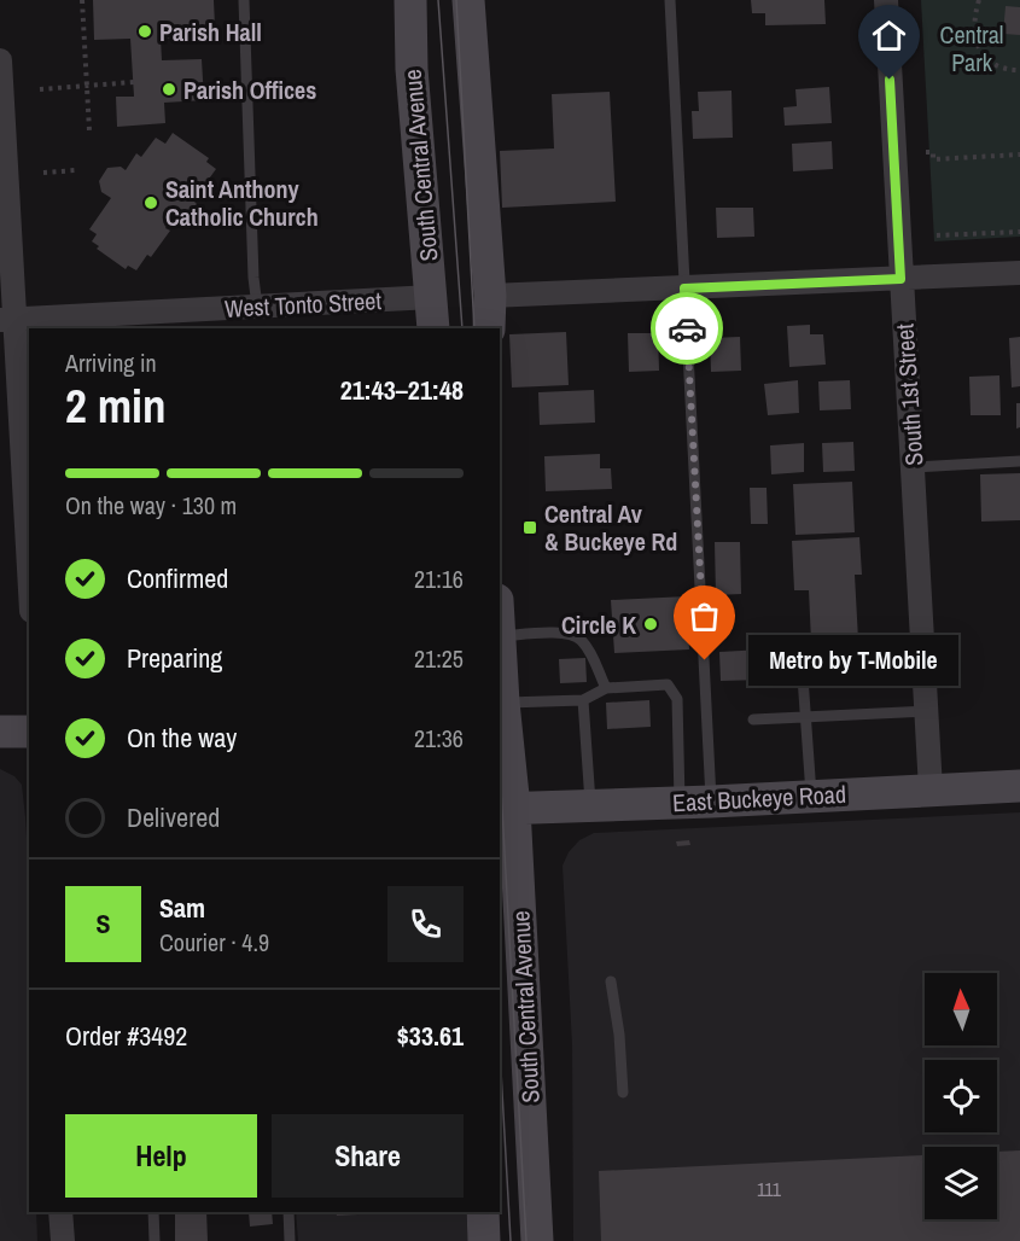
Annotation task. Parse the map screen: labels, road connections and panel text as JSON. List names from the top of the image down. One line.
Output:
{"streets":{"main road":["South Central Avenue","East Buckeye Road"],"street":["West Tonto Street","South 1st Street"]},"crossings":[["South Central Avenue","West Tonto Street"],["South Central Avenue","East Buckeye Road"],["South 1st Street","East Buckeye Road"]],"parks":["Central Park"],"places":{"other":["Parish Hall","Parish Offices","Saint Anthony Catholic Church","Circle K","Metro by T-Mobile"],"transit":["Central Av & Buckeye Rd"]},"house_numbers":["111"],"north":"top","page":{"heading":["2 min","Arriving in","21:43–21:48"],"panel":["Sam","Courier · 4.9","Order #3492","$33.61"],"bar":"On the way · 130 m","list":[["Confirmed","21:16"],["Preparing","21:25"],["On the way","21:36"],"Delivered"],"bubble":"Metro by T-Mobile","round":"S","buttons":["Help","Share"]}}
